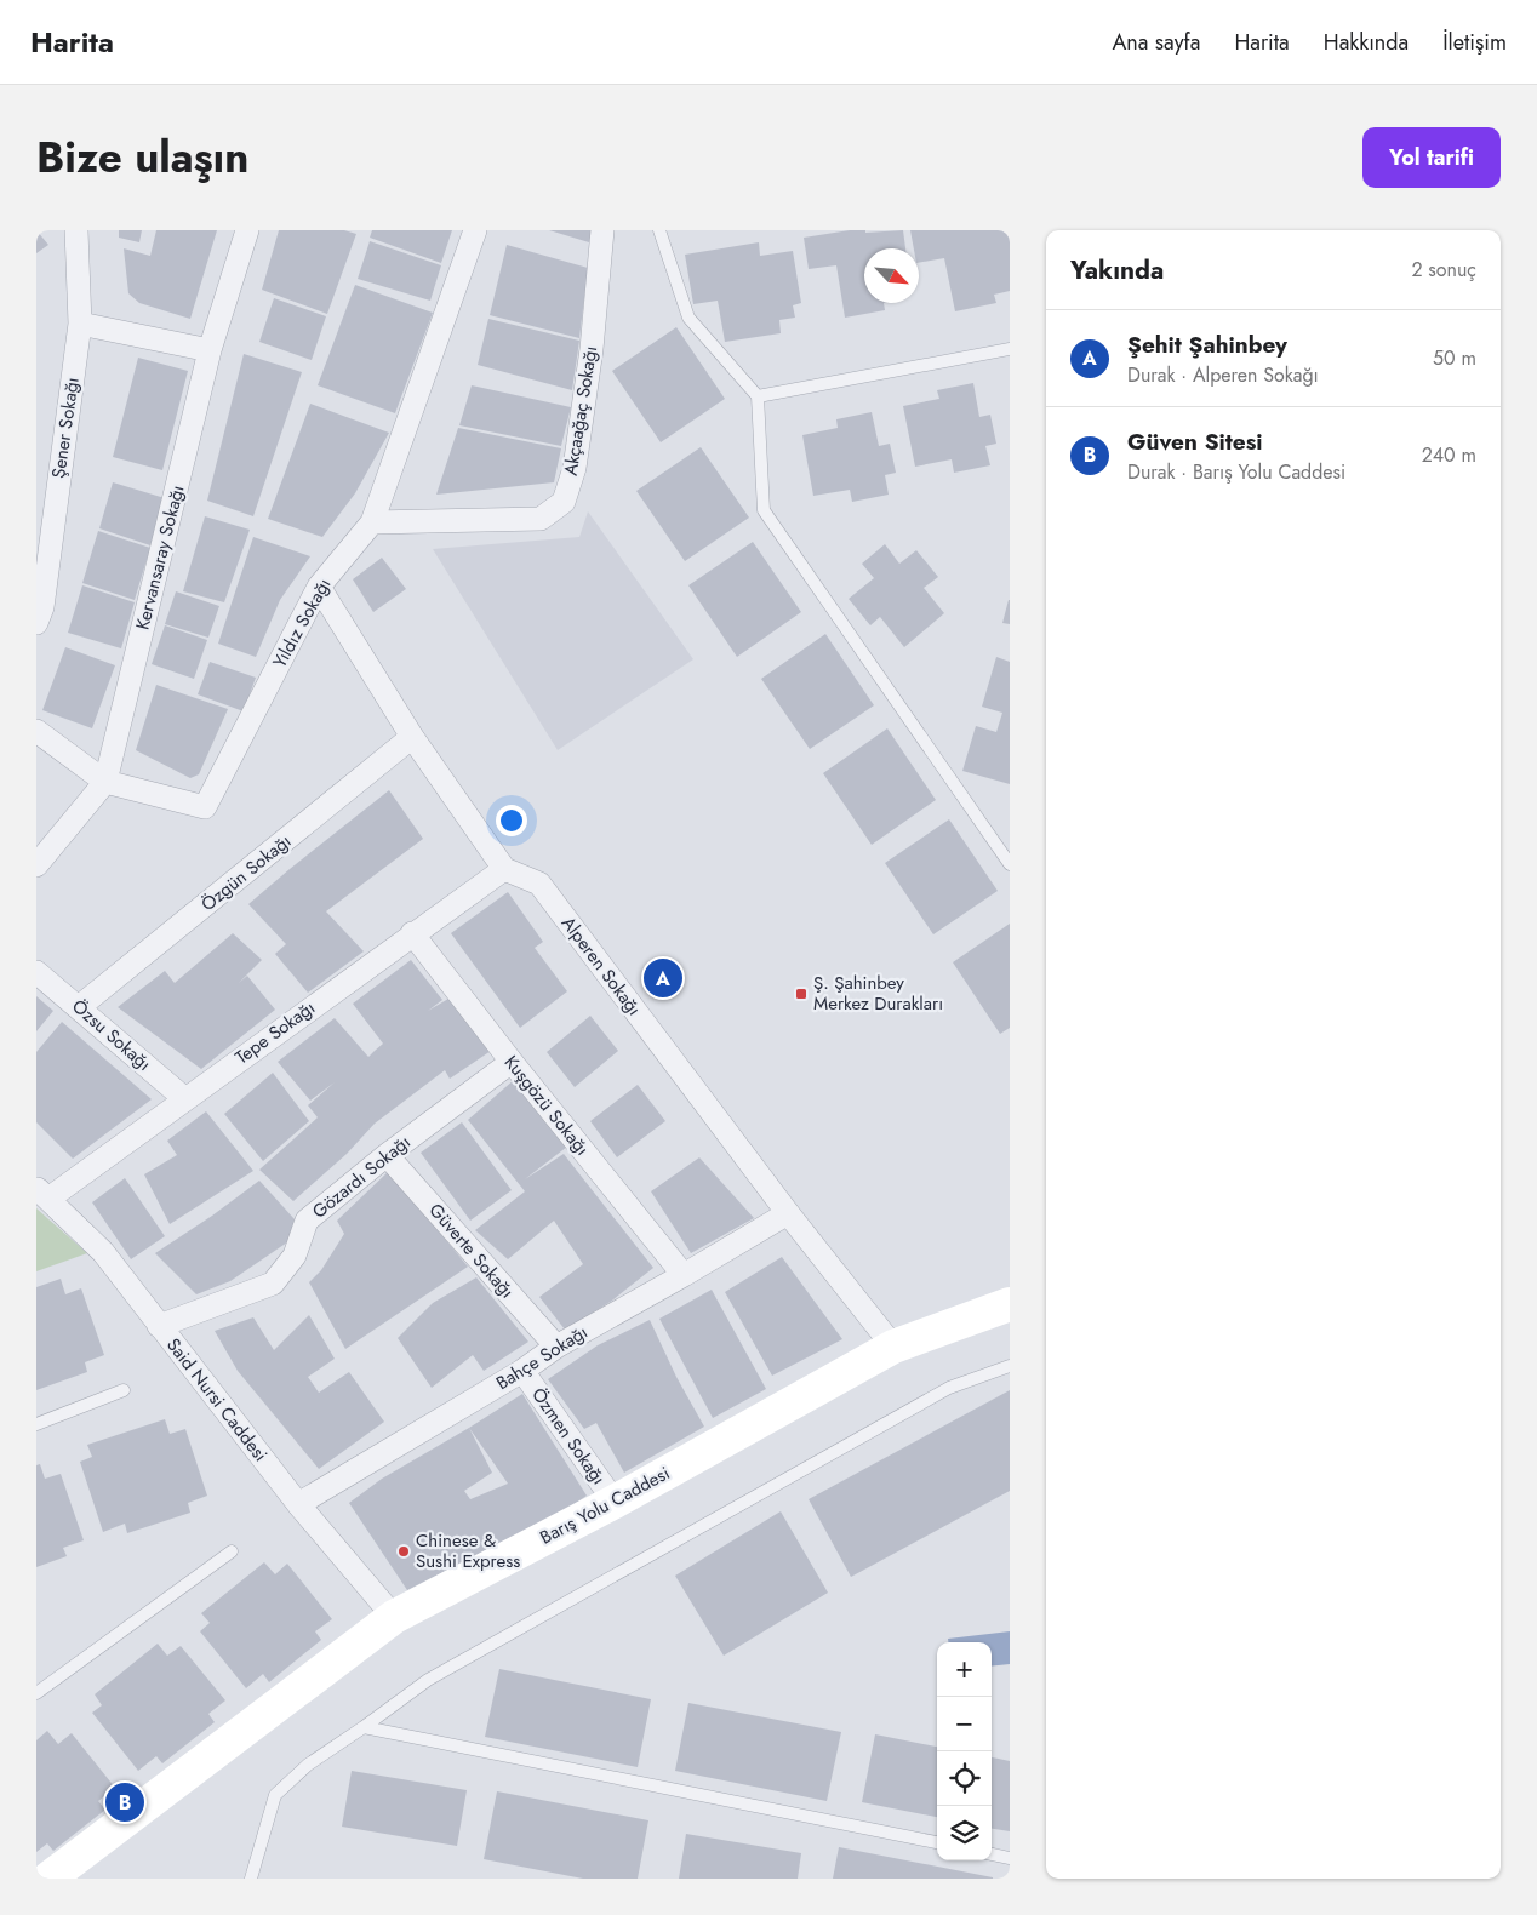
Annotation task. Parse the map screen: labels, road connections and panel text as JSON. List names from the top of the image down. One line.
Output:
{"streets":{"main road":["Barış Yolu Caddesi"],"street":["Akçaağaç Sokağı","Şener Sokağı","Kervansaray Sokağı","Yıldız Sokağı","Özgün Sokağı","Alperen Sokağı","Tepe Sokağı","Özsu Sokağı","Kuşgözü Sokağı","Gözardı Sokağı","Güverte Sokağı","Bahçe Sokağı","Said Nursi Caddesi","Özmen Sokağı"]},"crossings":[["Akçaağaç Sokağı","Yıldız Sokağı"],["Kervansaray Sokağı","Yıldız Sokağı"],["Özgün Sokağı","Özsu Sokağı"],["Alperen Sokağı","Tepe Sokağı"],["Alperen Sokağı","Bahçe Sokağı"],["Alperen Sokağı","Barış Yolu Caddesi"],["Tepe Sokağı","Özsu Sokağı"],["Tepe Sokağı","Kuşgözü Sokağı"],["Tepe Sokağı","Said Nursi Caddesi"],["Kuşgözü Sokağı","Gözardı Sokağı"],["Kuşgözü Sokağı","Bahçe Sokağı"],["Gözardı Sokağı","Güverte Sokağı"],["Gözardı Sokağı","Said Nursi Caddesi"],["Güverte Sokağı","Bahçe Sokağı"],["Bahçe Sokağı","Said Nursi Caddesi"],["Bahçe Sokağı","Özmen Sokağı"],["Said Nursi Caddesi","Barış Yolu Caddesi"],["Özmen Sokağı","Barış Yolu Caddesi"]],"places":{"transit":["Ş. Şahinbey Merkez Durakları"],"other":["Chinese & Sushi Express"]},"north":"bottom right","page":{"header":"Harita","nav":["Ana sayfa","Harita","Hakkında","İletişim"],"title":"Bize ulaşın","buttons":"Yol tarifi","heading":["Yakında","2 sonuç"],"list":[{"mark":"A","name":"Şehit Şahinbey","note":"Durak · Alperen Sokağı","value":"50 m"},{"mark":"B","name":"Güven Sitesi","note":"Durak · Barış Yolu Caddesi","value":"240 m"}],"pins":["A","B"],"map_buttons":["+","−"]}}
